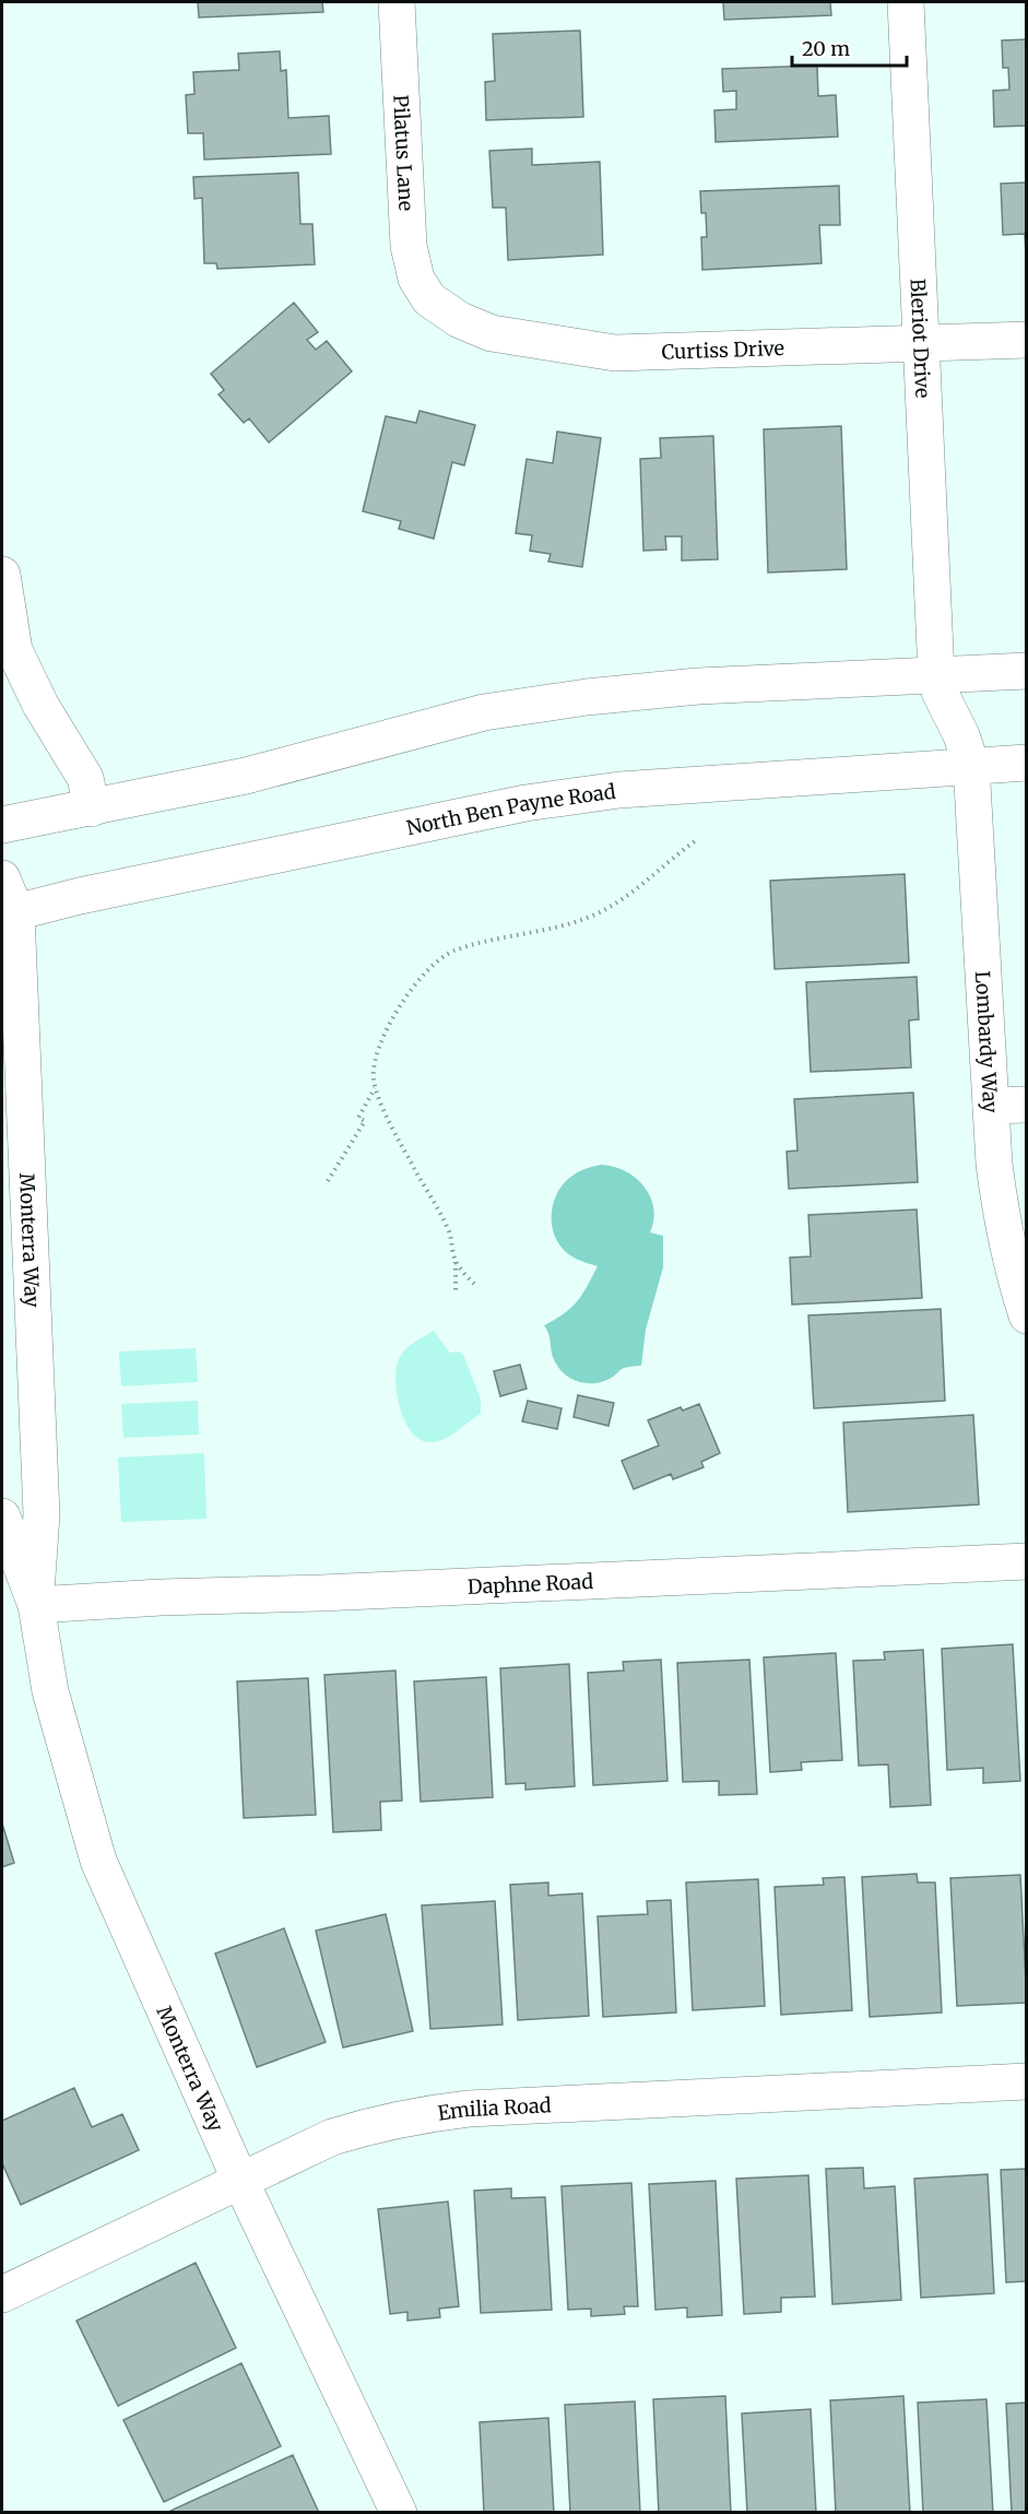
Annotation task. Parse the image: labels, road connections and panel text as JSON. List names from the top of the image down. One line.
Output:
{"streets":{"street":["Pilatus Lane","Bleriot Drive","Curtiss Drive","North Ben Payne Road","Lombardy Way","Monterra Way","Daphne Road","Emilia Road"]},"crossings":[["Pilatus Lane","Curtiss Drive"],["Bleriot Drive","Curtiss Drive"],["Bleriot Drive","North Ben Payne Road"],["Bleriot Drive","Lombardy Way"],["North Ben Payne Road","Lombardy Way"],["North Ben Payne Road","Monterra Way"],["Monterra Way","Daphne Road"],["Monterra Way","Emilia Road"]],"scale_bar":"20 m"}
